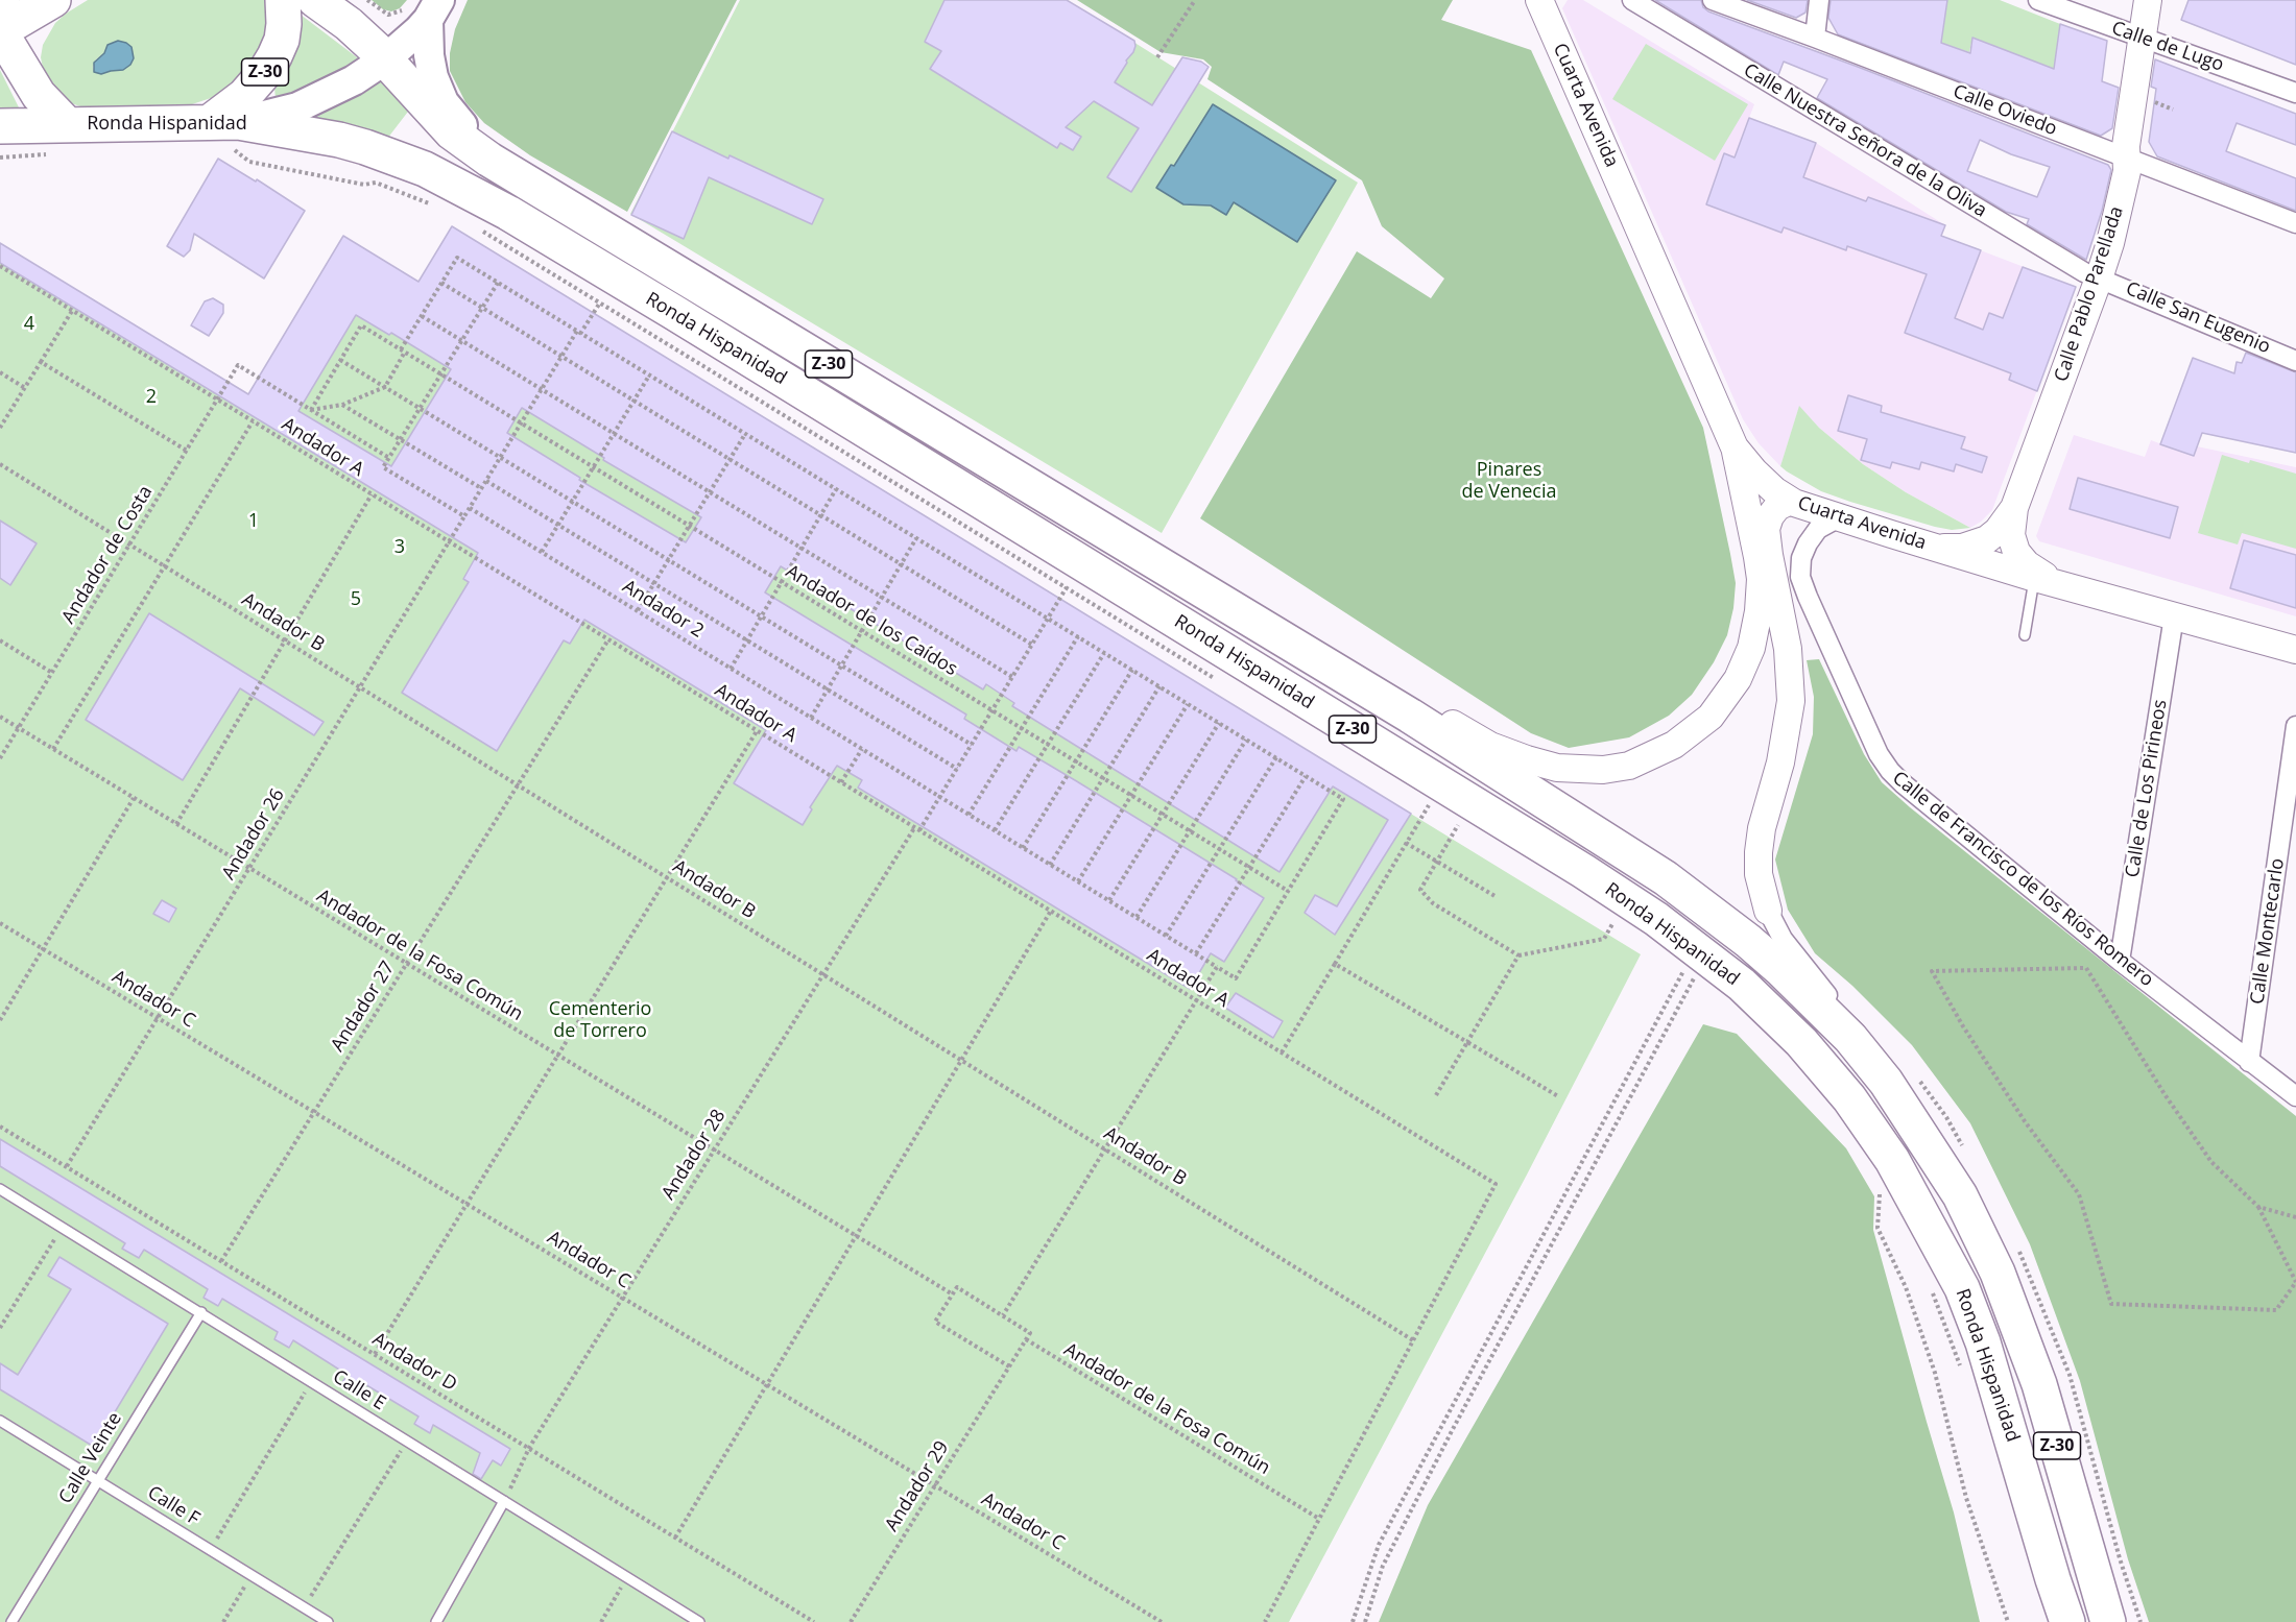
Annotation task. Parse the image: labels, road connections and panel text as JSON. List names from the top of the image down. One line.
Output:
{"streets":{"highway":["Z-30","Ronda Hispanidad"],"street":["Calle de Lugo","Cuarta Avenida","Calle Oviedo","Calle Nuestra Señora de la Oliva","Calle Pablo Parellada","Calle San Eugenio","Calle de Los Pirineos","Calle de Francisco de los Ríos Romero","Calle Montecarlo"],"lane":["Calle E","Calle Veinte","Calle F"],"path":["Andador A","Andador de Costa","Andador 2","Andador de los Caídos","Andador B","Andador 26","Andador de la Fosa Común","Andador C","Andador 27","Andador 28","Andador D","Andador 29"]},"crossings":[["Calle de Lugo","Calle Pablo Parellada"],["Z-30","Ronda Hispanidad"],["Cuarta Avenida","Calle Pablo Parellada"],["Cuarta Avenida","Calle de Los Pirineos"],["Cuarta Avenida","Calle de Francisco de los Ríos Romero"],["Calle Oviedo","Calle Pablo Parellada"],["Ronda Hispanidad","Andador 28"],["Calle Nuestra Señora de la Oliva","Calle Pablo Parellada"],["Calle Nuestra Señora de la Oliva","Calle San Eugenio"],["Calle Pablo Parellada","Calle San Eugenio"],["Andador A","Andador de Costa"],["Andador A","Andador B"],["Andador A","Andador 26"],["Andador A","Andador 27"],["Andador A","Andador 28"],["Andador de Costa","Andador B"],["Andador de Costa","Andador de la Fosa Común"],["Andador 2","Andador 28"],["Andador de los Caídos","Andador 28"],["Andador B","Andador 26"],["Andador B","Andador 27"],["Andador B","Andador 28"],["Calle de Los Pirineos","Calle de Francisco de los Ríos Romero"],["Andador 26","Andador de la Fosa Común"],["Andador 26","Andador C"],["Andador 26","Andador D"],["Calle de Francisco de los Ríos Romero","Calle Montecarlo"],["Andador de la Fosa Común","Andador 27"],["Andador de la Fosa Común","Andador 28"],["Andador C","Andador 27"],["Andador C","Andador 28"],["Andador C","Andador 29"],["Andador 27","Andador D"],["Andador 28","Andador D"],["Andador 28","Calle E"],["Calle E","Calle Veinte"],["Calle Veinte","Calle F"]],"parks":["4","2","Pinares de Venecia","1","3","5","Cementerio de Torrero"]}
